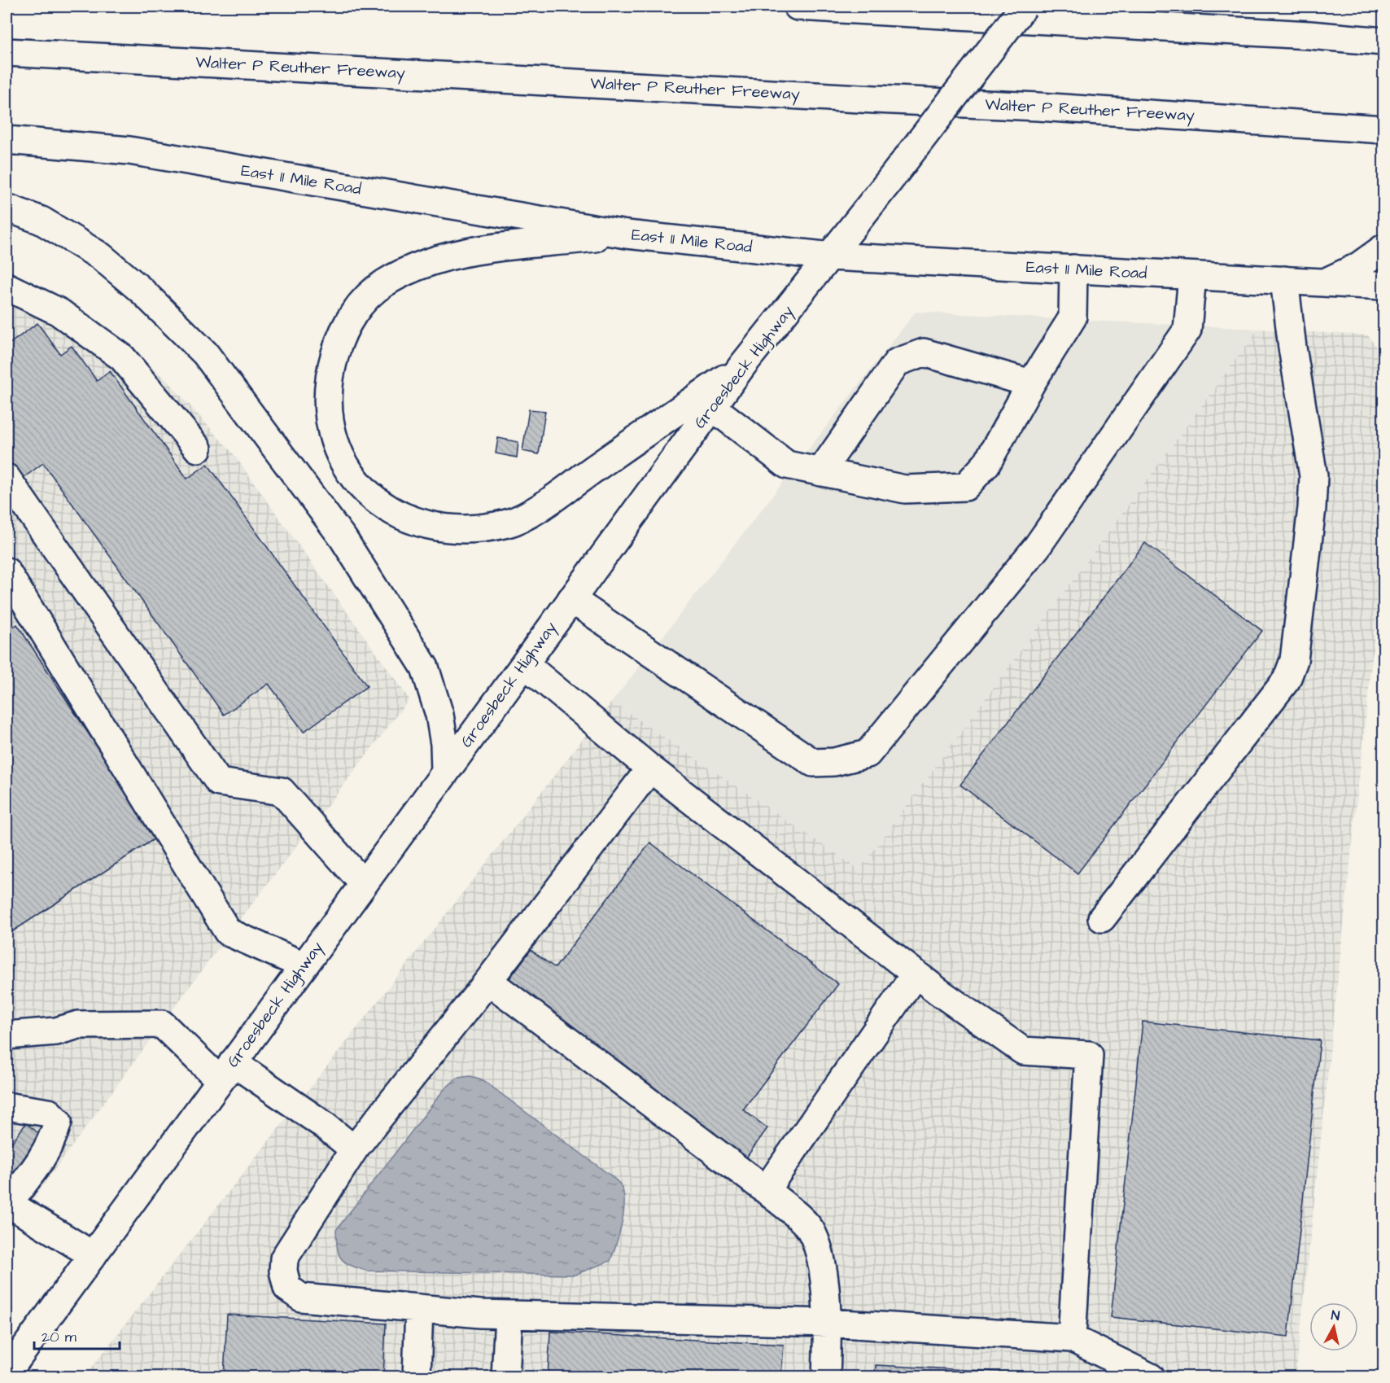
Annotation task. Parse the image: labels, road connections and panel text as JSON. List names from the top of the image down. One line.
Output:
{"streets":{"main road":["Walter P Reuther Freeway","East 11 Mile Road","Groesbeck Highway"]},"crossings":[["East 11 Mile Road","Groesbeck Highway"]],"scale_bar":"20 m","north":"top"}
